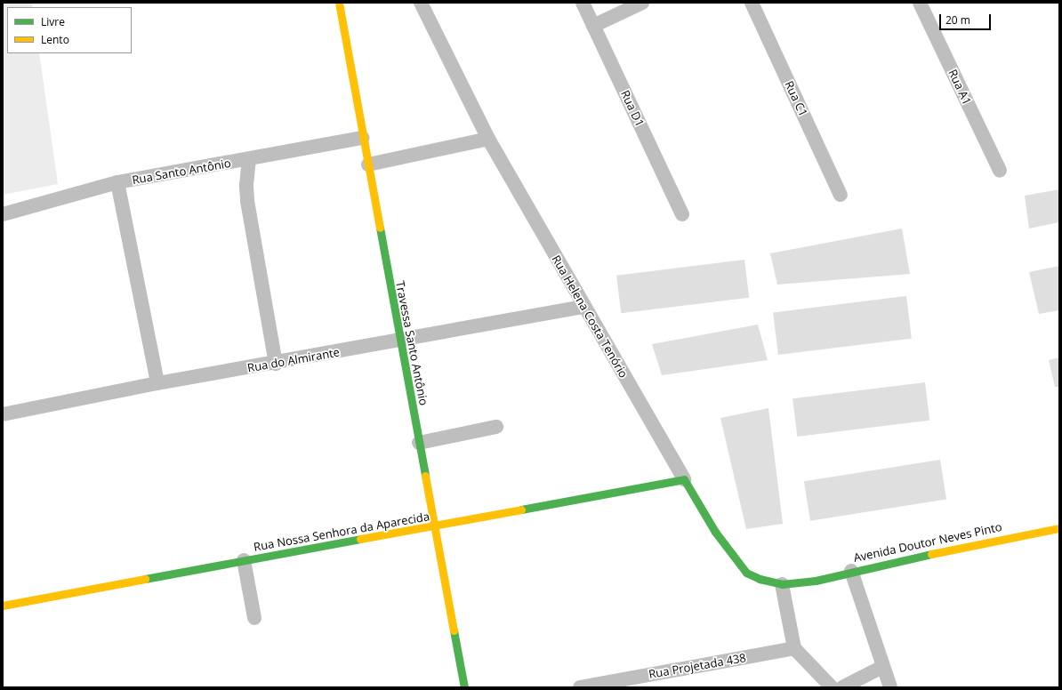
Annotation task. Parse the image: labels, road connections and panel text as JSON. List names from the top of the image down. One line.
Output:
{"streets":{"street":["Rua A1","Rua C1","Rua D1","Rua Santo Antônio","Rua Helena Costa Tenório","Travessa Santo Antônio","Rua do Almirante","Rua Nossa Senhora da Aparecida","Avenida Doutor Neves Pinto","Rua Projetada 438"]},"crossings":[["Rua Santo Antônio","Travessa Santo Antônio"],["Rua Helena Costa Tenório","Rua do Almirante"],["Rua Helena Costa Tenório","Rua Nossa Senhora da Aparecida"],["Rua Helena Costa Tenório","Avenida Doutor Neves Pinto"],["Travessa Santo Antônio","Rua do Almirante"],["Travessa Santo Antônio","Rua Nossa Senhora da Aparecida"]],"legend":["Livre","Lento"],"scale_bar":"20 m"}
